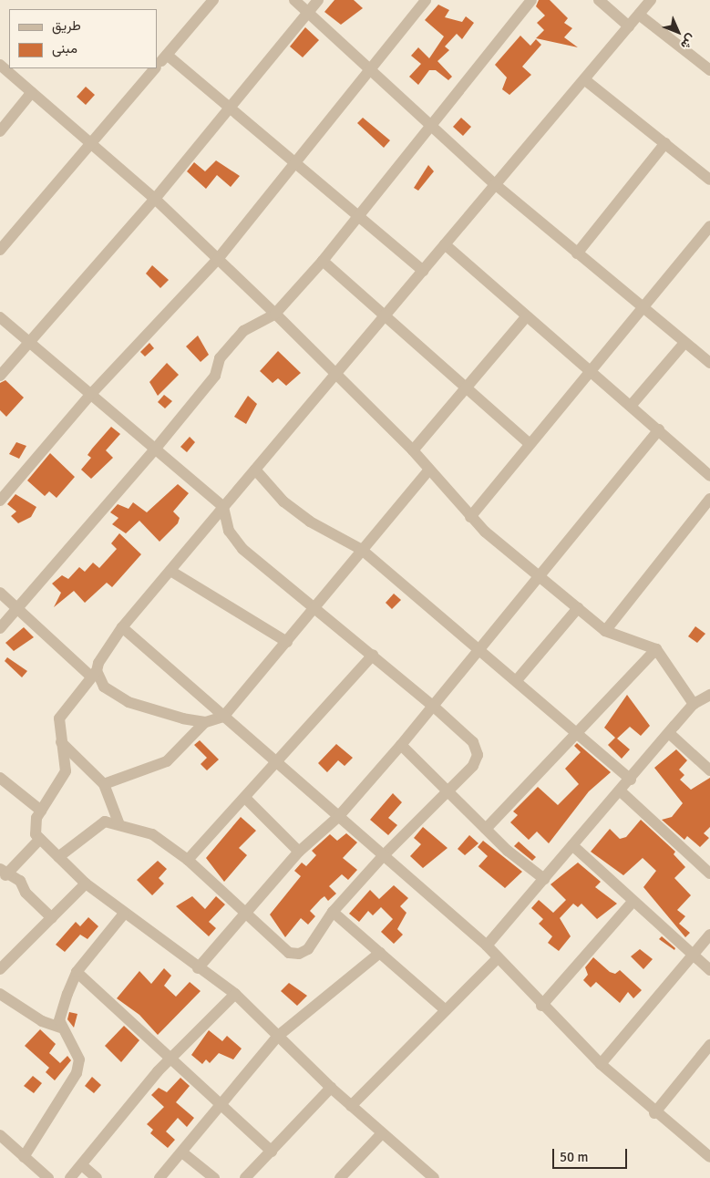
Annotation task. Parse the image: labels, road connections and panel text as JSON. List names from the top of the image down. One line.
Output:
{"legend":["طريق","مبنى"],"scale_bar":"50 m","north":"bottom right"}
